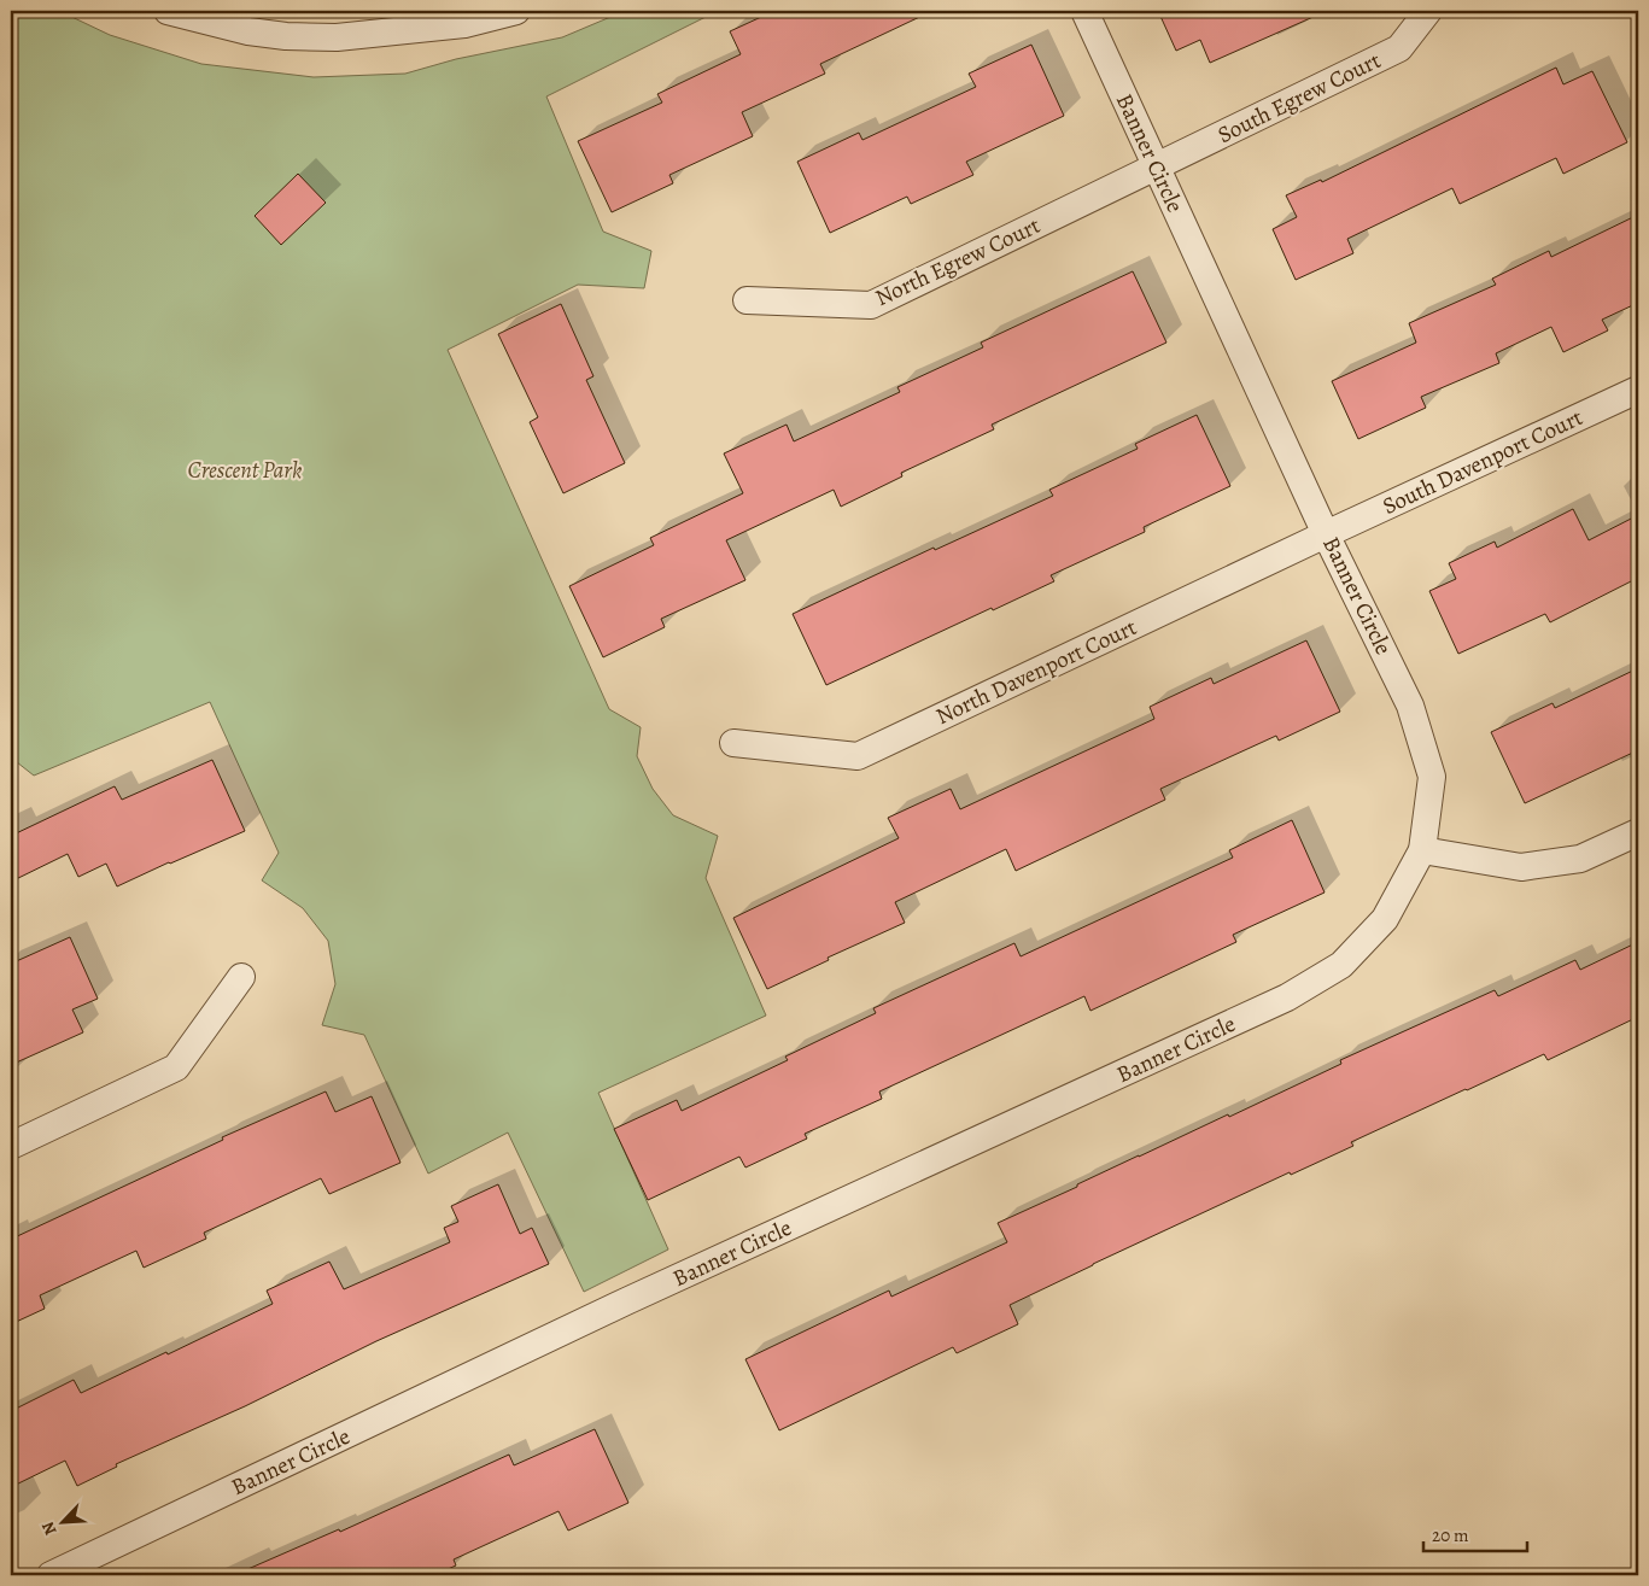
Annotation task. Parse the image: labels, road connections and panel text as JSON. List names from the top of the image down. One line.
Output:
{"streets":{"street":["South Egrew Court","Banner Circle","North Egrew Court","South Davenport Court","North Davenport Court"]},"crossings":[["South Egrew Court","Banner Circle"],["South Egrew Court","North Egrew Court"],["Banner Circle","North Egrew Court"],["Banner Circle","South Davenport Court"],["Banner Circle","North Davenport Court"],["South Davenport Court","North Davenport Court"]],"parks":["Crescent Park"],"scale_bar":"20 m","north":"bottom left"}
